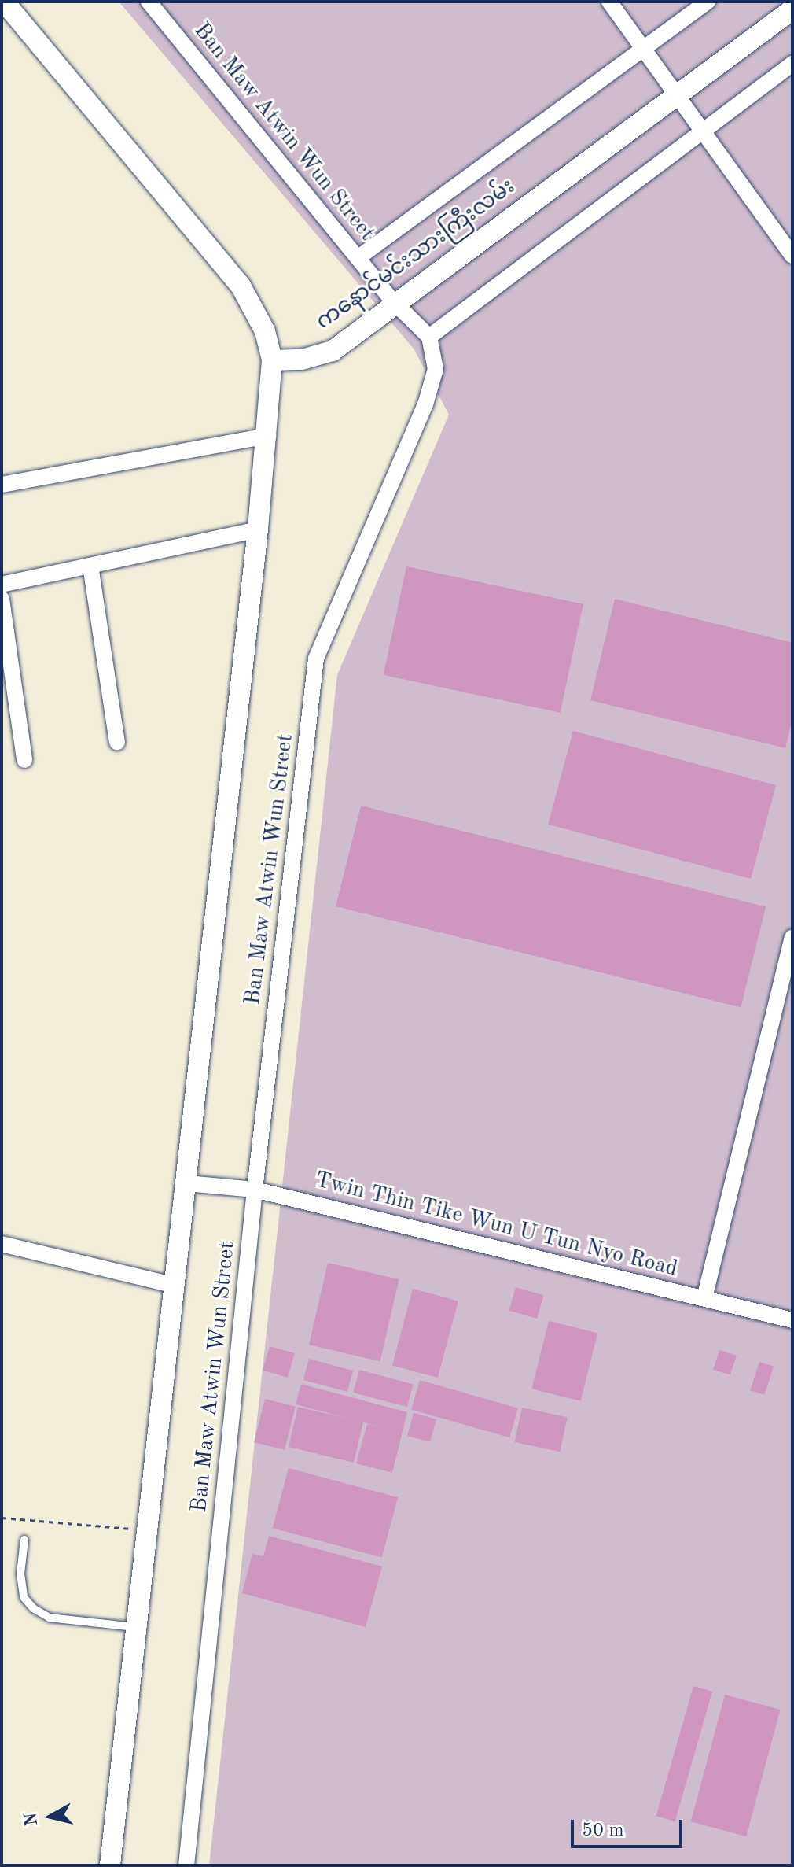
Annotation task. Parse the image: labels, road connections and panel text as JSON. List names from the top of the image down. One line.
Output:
{"streets":{"main road":["ကနောင်မင်းသားကြီးလမ်း"],"street":["Ban Maw Atwin Wun Street","Twin Thin Tike Wun U Tun Nyo Road"]},"crossings":[["Ban Maw Atwin Wun Street","ကနောင်မင်းသားကြီးလမ်း"],["Ban Maw Atwin Wun Street","Twin Thin Tike Wun U Tun Nyo Road"]],"scale_bar":"50 m","north":"left"}
